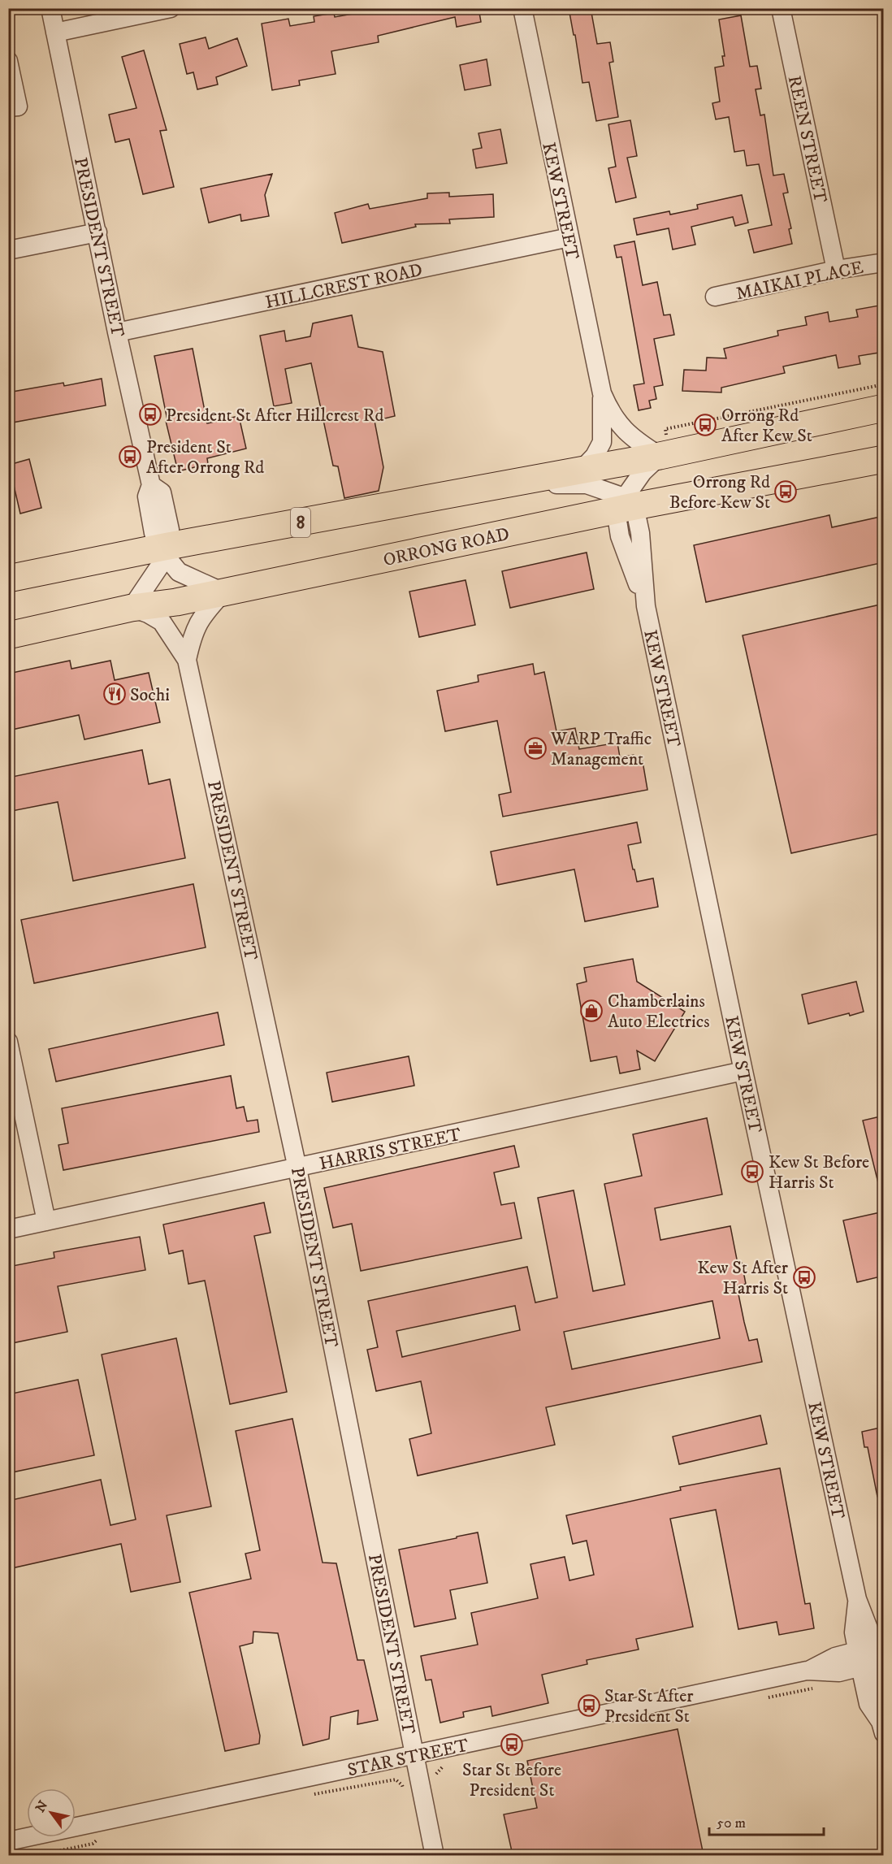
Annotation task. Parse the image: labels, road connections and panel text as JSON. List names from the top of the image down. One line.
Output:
{"streets":{"highway":["8","ORRONG ROAD"],"street":["REEN STREET","KEW STREET","PRESIDENT STREET","MAIKAI PLACE","HILLCREST ROAD","HARRIS STREET","STAR STREET"]},"crossings":[["REEN STREET","MAIKAI PLACE"],["KEW STREET","HILLCREST ROAD"],["KEW STREET","8"],["KEW STREET","ORRONG ROAD"],["KEW STREET","HARRIS STREET"],["KEW STREET","STAR STREET"],["PRESIDENT STREET","HILLCREST ROAD"],["PRESIDENT STREET","8"],["PRESIDENT STREET","ORRONG ROAD"],["PRESIDENT STREET","HARRIS STREET"],["PRESIDENT STREET","STAR STREET"]],"places":{"bus stop":["President St After Hillcrest Rd","Orrong Rd After Kew St","President St After Orrong Rd","Orrong Rd Before Kew St","Kew St Before Harris St","Kew St After Harris St","Star St After President St","Star St Before President St"],"restaurant":["Sochi"],"office":["WARP Traffic Management"],"shop":["Chamberlains Auto Electrics"]},"scale_bar":"50 m","north":"top left"}
